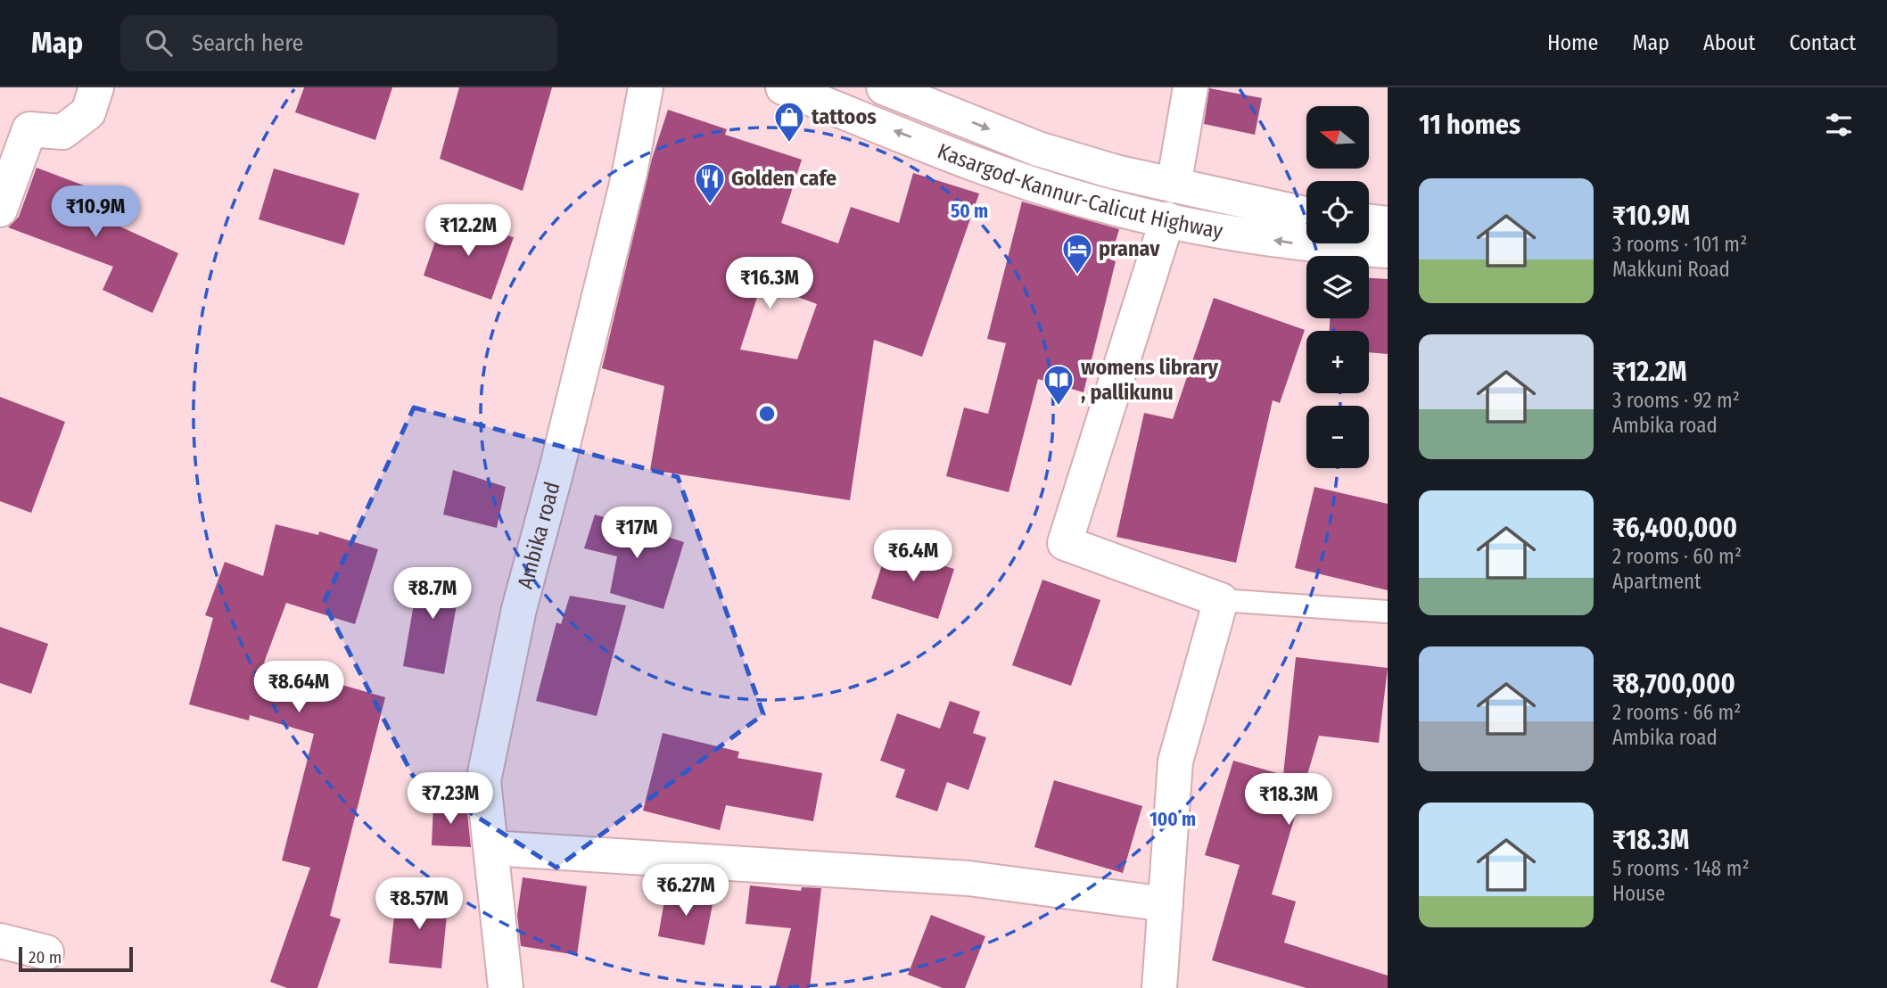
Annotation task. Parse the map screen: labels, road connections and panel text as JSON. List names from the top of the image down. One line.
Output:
{"streets":{"main road":["Kasargod-Kannur-Calicut Highway","Ambika road"]},"places":{"shop":["tattoos"],"restaurant":["Golden cafe"],"hotel":["pranav"],"library":["womens library , pallikunu"]},"scale_bar":"20 m","north":"left","page":{"header":"Map","search":"Search here","nav":["Home","Map","About","Contact"],"heading":"11 homes","map_buttons":["+","−"],"list":[{"name":"₹10.9M","note":"3 rooms · 101 m² · Makkuni Road"},{"name":"₹12.2M","note":"3 rooms · 92 m² · Ambika road"},{"name":"₹6,400,000","note":"2 rooms · 60 m² · Apartment"},{"name":"₹8,700,000","note":"2 rooms · 66 m² · Ambika road"},{"name":"₹18.3M","note":"5 rooms · 148 m² · House"}],"price":["₹10.9M","₹12.2M","₹16.3M","₹17M","₹6.4M","₹8.7M","₹8.64M","₹7.23M","₹18.3M","₹6.27M","₹8.57M"],"scale":"20 m"},"rings":["50 m","100 m"]}
